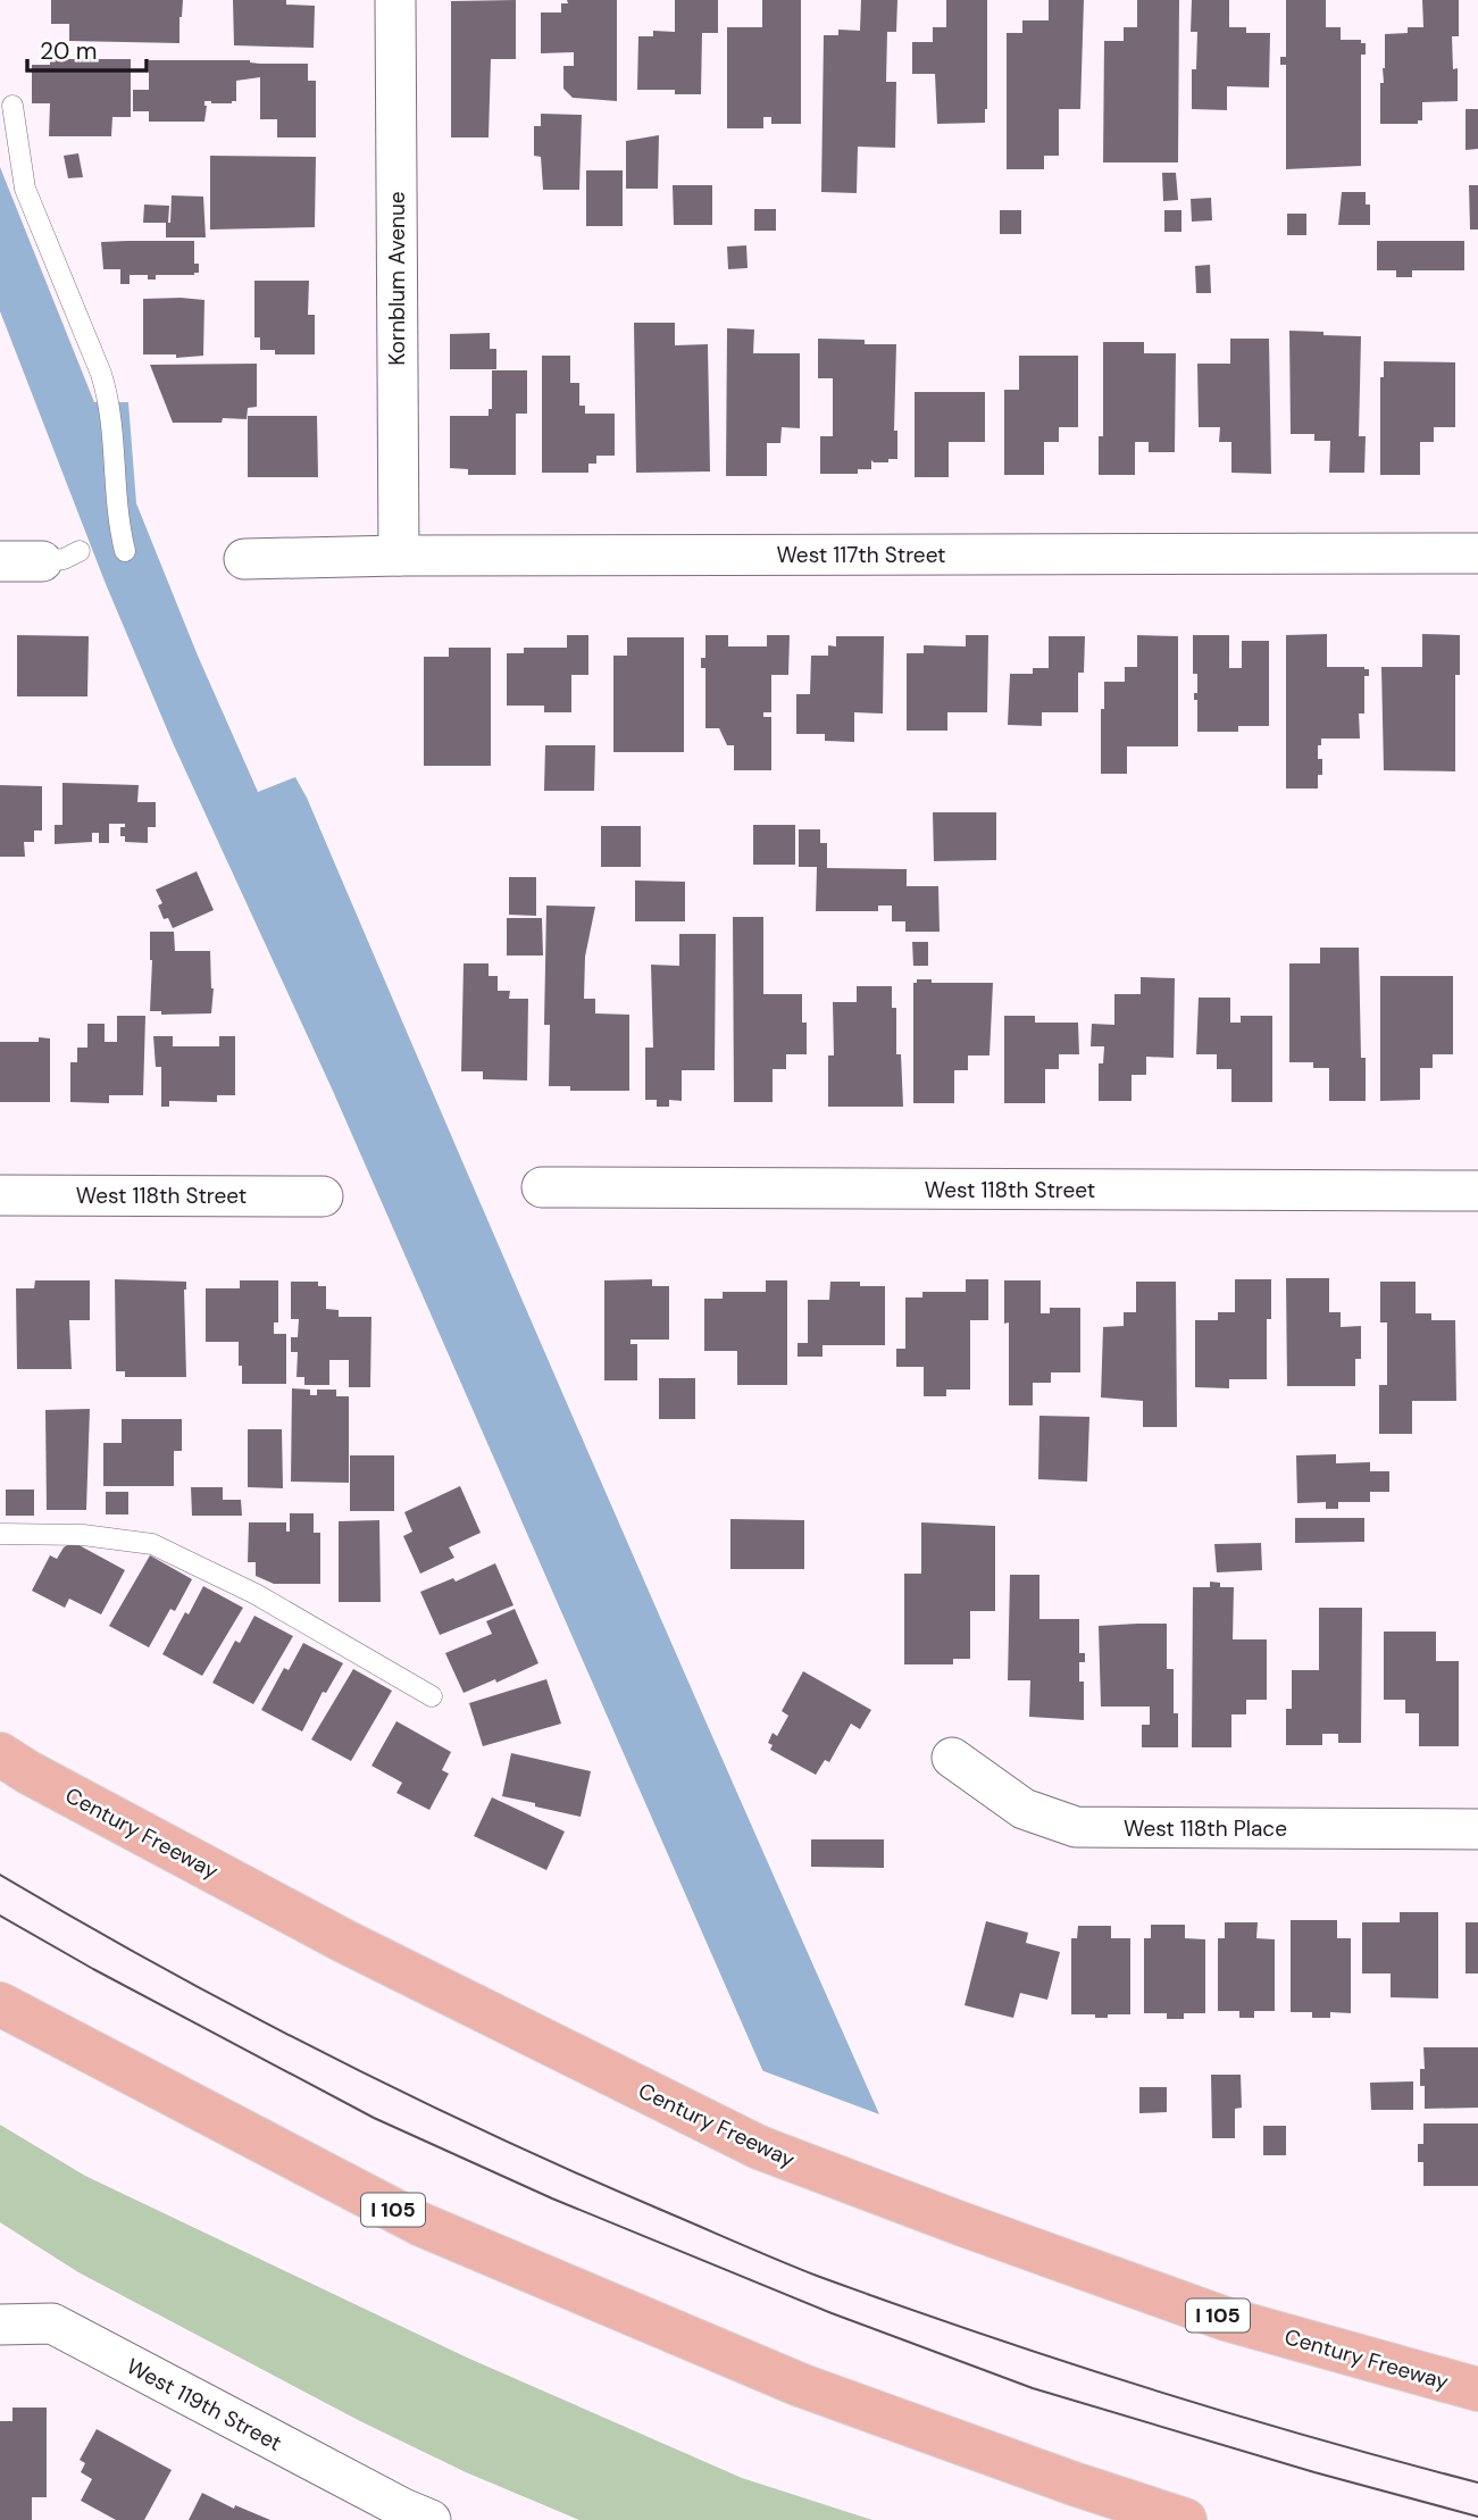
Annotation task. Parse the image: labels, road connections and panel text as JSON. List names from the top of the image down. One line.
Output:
{"streets":{"highway":["Century Freeway","I 105"],"street":["Kornblum Avenue","West 117th Street","West 118th Street","West 118th Place","West 119th Street"]},"crossings":[["Kornblum Avenue","West 117th Street"]],"scale_bar":"20 m"}
